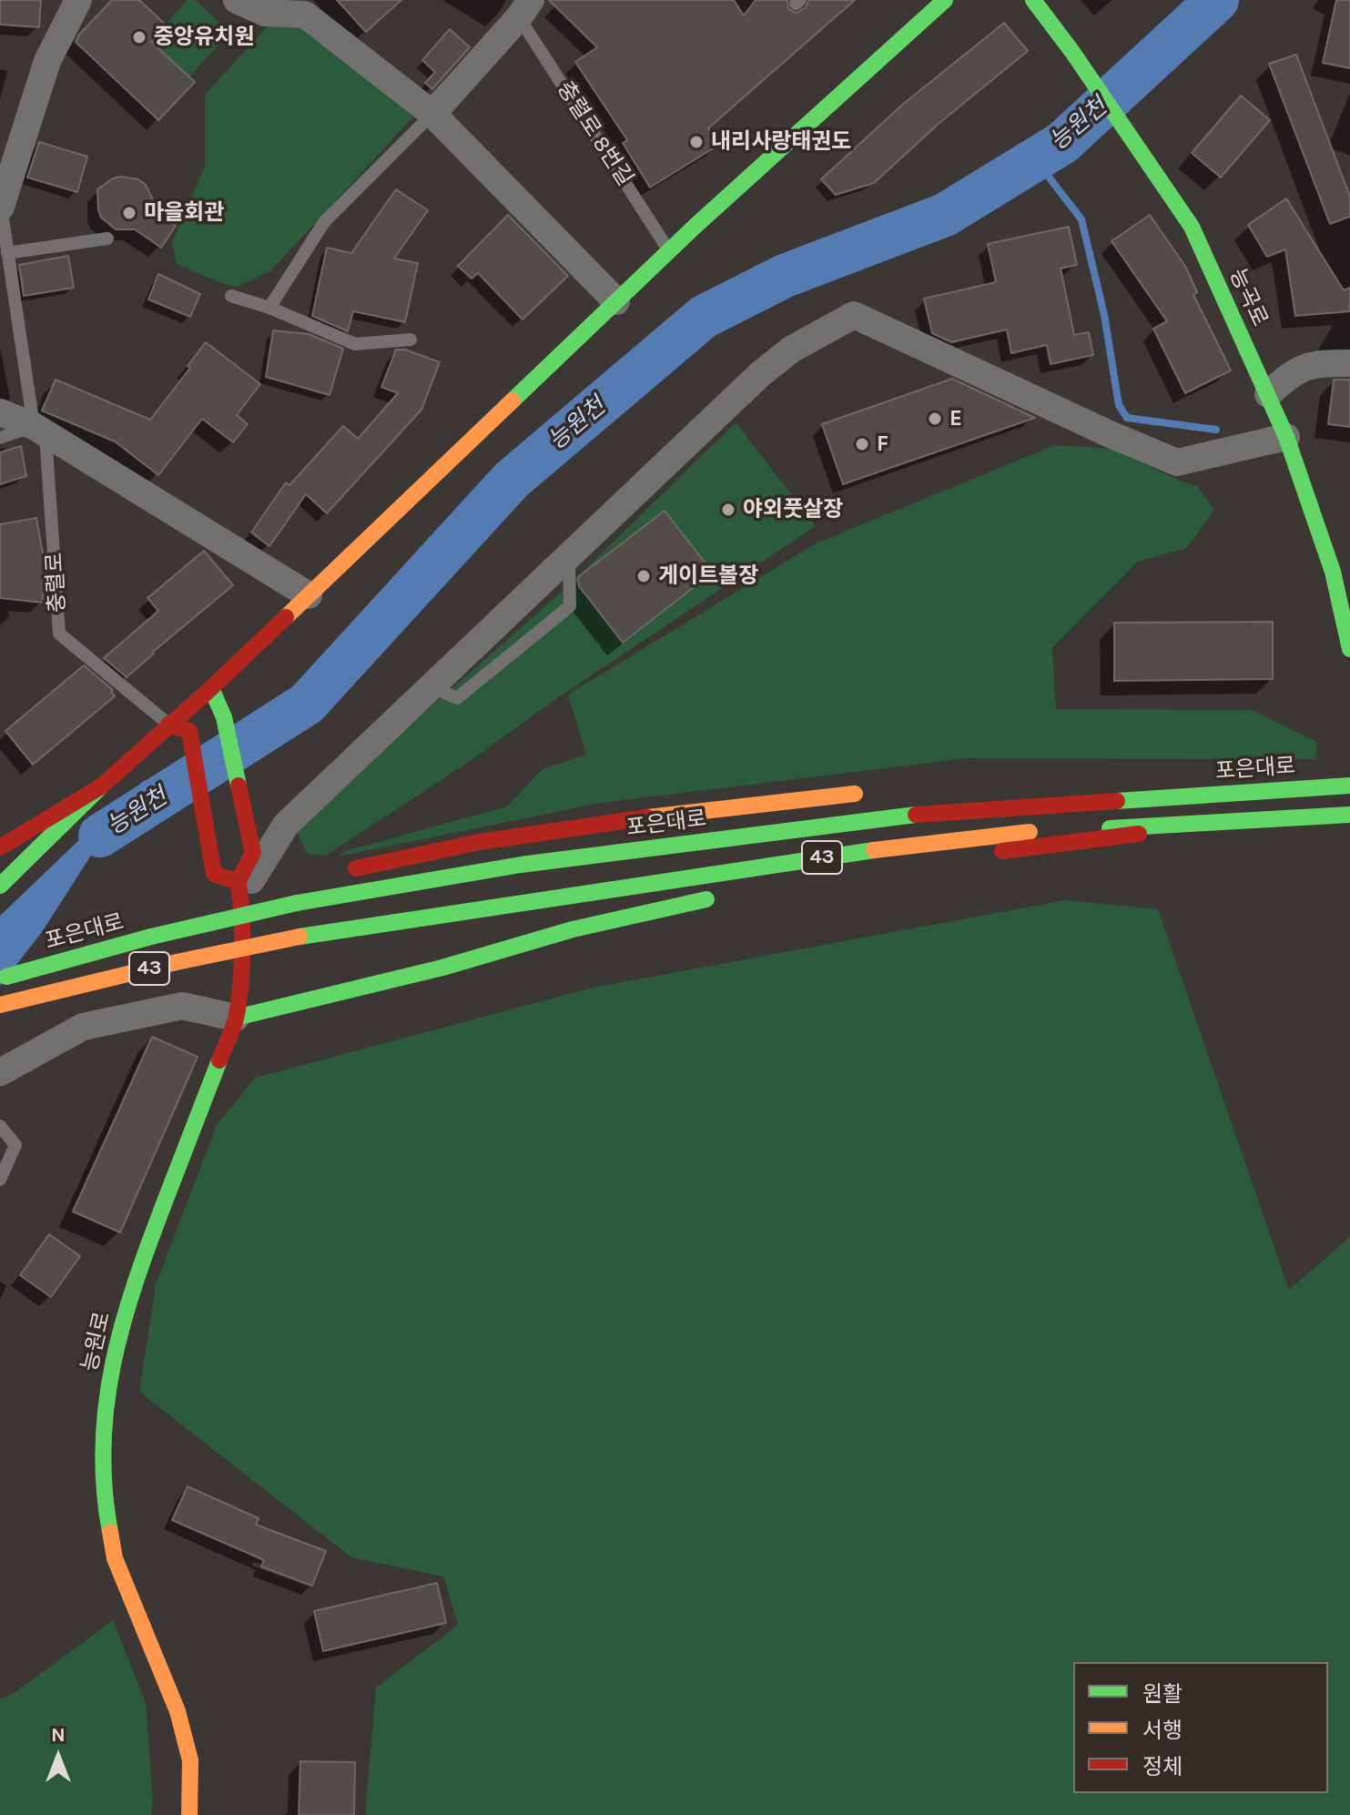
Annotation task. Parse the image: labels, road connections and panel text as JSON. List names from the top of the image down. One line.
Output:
{"streets":{"main road":["능곡로","포은대로","43","능원로"],"street":["충렬로 8번길"],"lane":["충렬로"]},"water":["능원천"],"places":["중앙유치원","내리사랑태권도","마을회관","E","F","야외풋살장","게이트볼장"],"legend":["원활","서행","정체"],"north":"top"}
